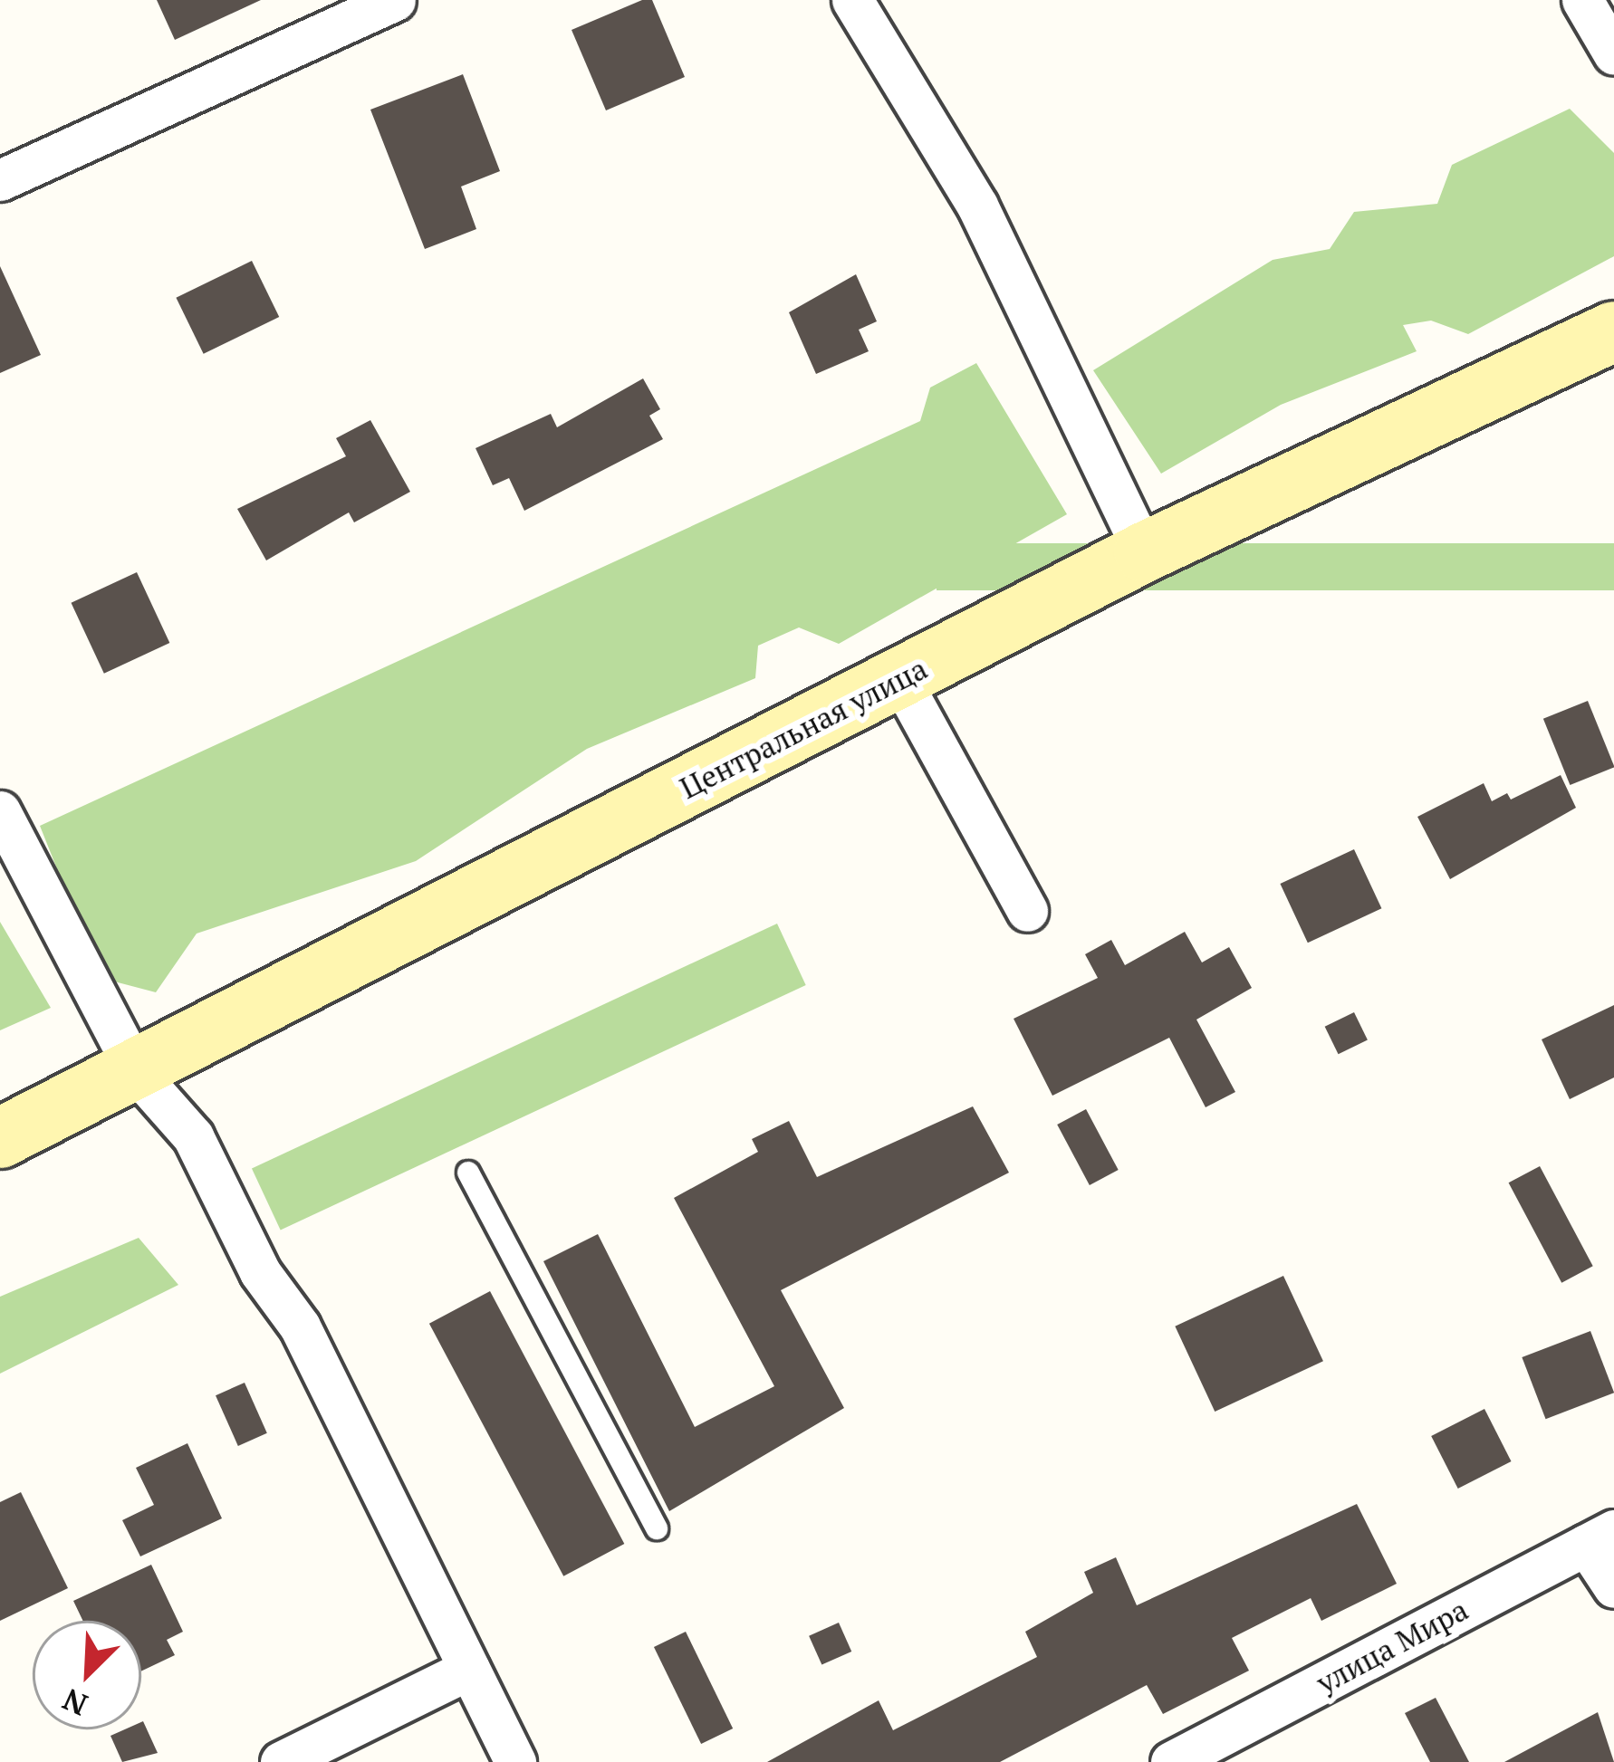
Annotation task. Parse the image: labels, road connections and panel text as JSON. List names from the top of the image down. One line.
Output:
{"streets":{"street":["Центральная улица","улица Мира"]},"north":"bottom left"}
